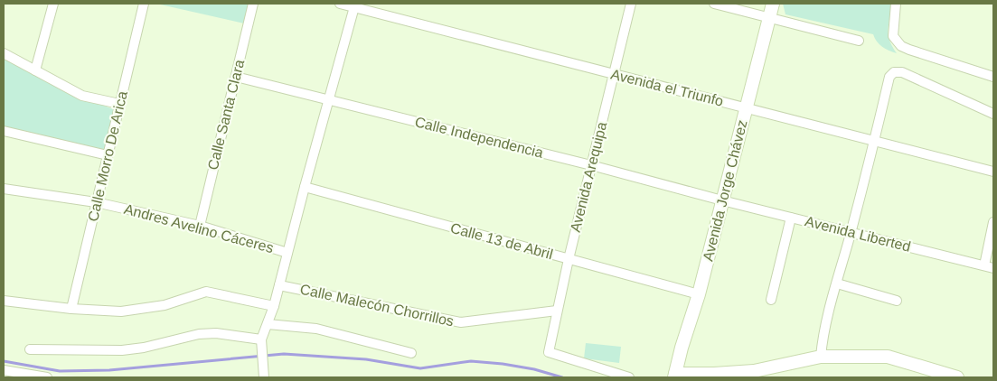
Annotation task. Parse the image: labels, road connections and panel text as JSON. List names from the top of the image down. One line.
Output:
{"streets":{"street":["Avenida el Triunfo","Calle Santa Clara","Calle Independencia","Calle Morro De Arica","Avenida Arequipa","Avenida Jorge Chávez","Andres Avelino Cáceres","Avenida Liberted","Calle 13 de Abril","Calle Malecón Chorrillos"]},"crossings":[["Avenida el Triunfo","Avenida Arequipa"],["Avenida el Triunfo","Avenida Jorge Chávez"],["Calle Santa Clara","Calle Independencia"],["Calle Santa Clara","Andres Avelino Cáceres"],["Calle Independencia","Avenida Arequipa"],["Calle Independencia","Avenida Jorge Chávez"],["Calle Independencia","Avenida Liberted"],["Calle Morro De Arica","Andres Avelino Cáceres"],["Avenida Arequipa","Calle 13 de Abril"],["Avenida Arequipa","Calle Malecón Chorrillos"],["Avenida Jorge Chávez","Avenida Liberted"],["Avenida Jorge Chávez","Calle 13 de Abril"]]}
